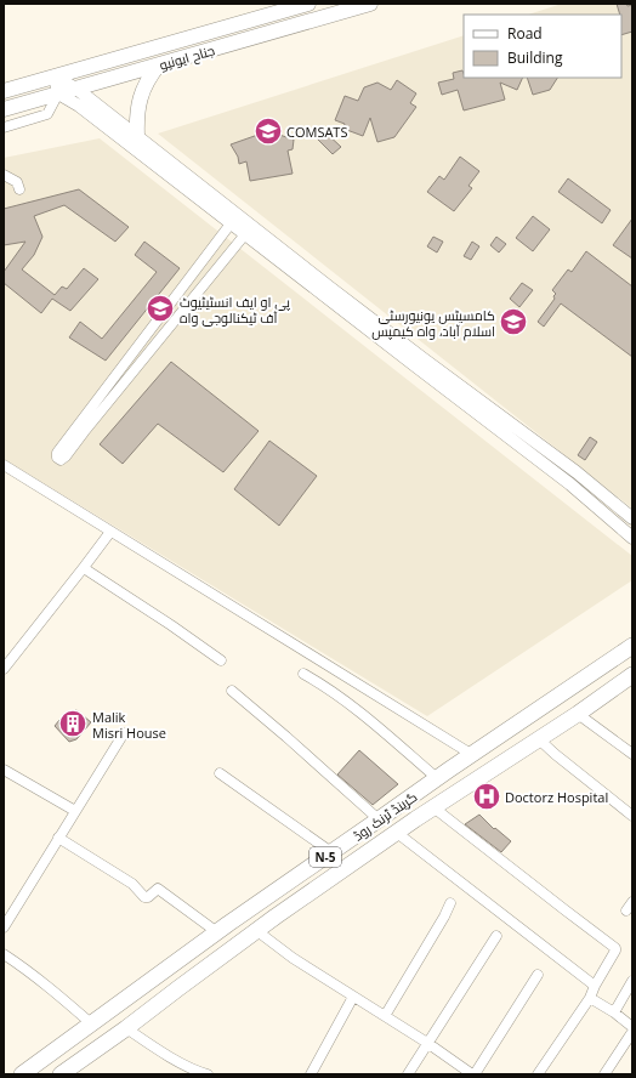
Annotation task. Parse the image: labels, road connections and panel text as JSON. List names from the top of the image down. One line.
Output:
{"streets":{"highway":["گرینڈ ٹرنک روڈ","N-5"],"main road":["جناح ایونیو"]},"places":{"school or university":["COMSATS","پی او ایف انسٹیٹیوٹ آف ٹیکنالوجی واہ","کامسیٹس یونیورسٹی اسلام آباد، واہ کیمپس"],"building":["Malik Misri House"],"hospital":["Doctorz Hospital"]},"legend":["Road","Building"]}
